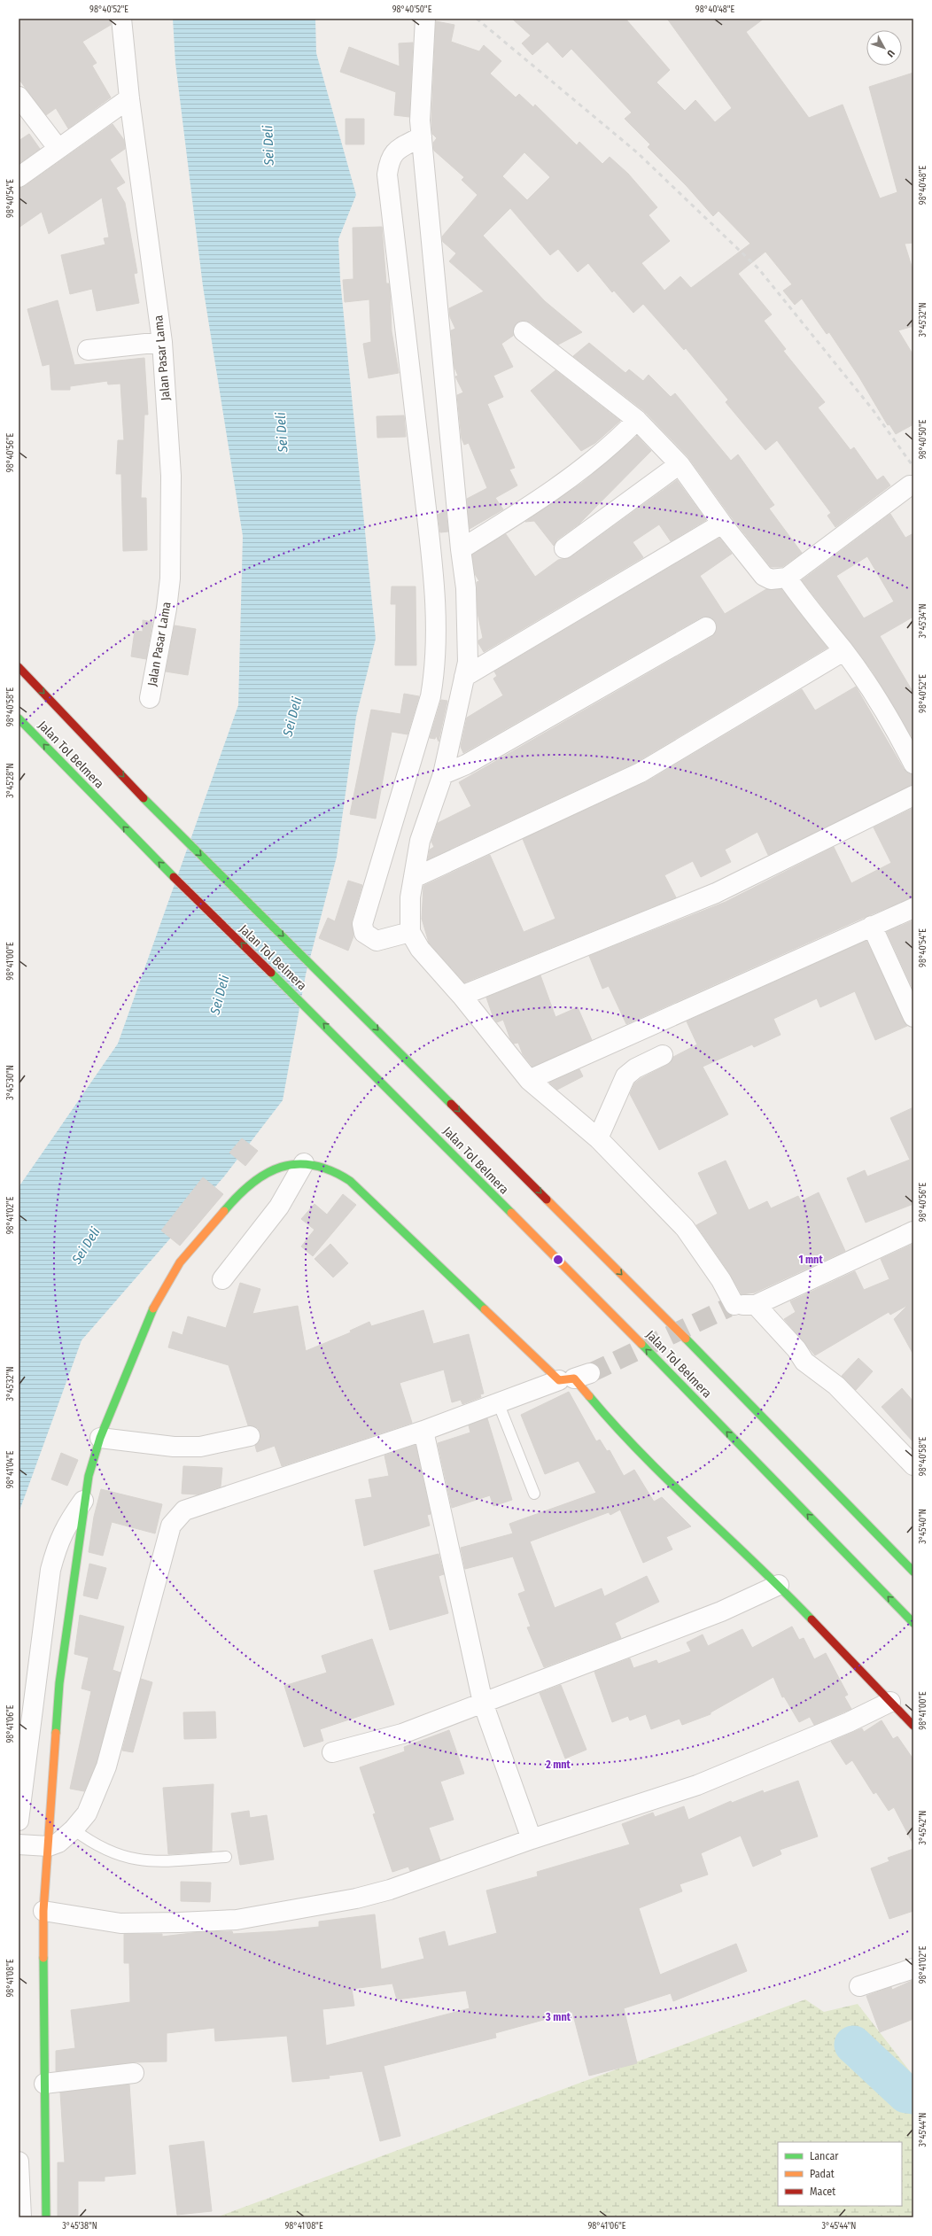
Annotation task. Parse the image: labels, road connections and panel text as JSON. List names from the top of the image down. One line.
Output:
{"streets":{"main road":["Jalan Tol Belmera"],"street":["Jalan Pasar Lama"]},"water":["Sei Deli"],"legend":["Lancar","Padat","Macet"],"north":"bottom right","coordinates":["98°40'52\"E","98°40'50\"E","98°40'48\"E","98°40'54\"E","3°45'32\"N","98°40'56\"E","3°45'34\"N","98°40'58\"E","3°45'28\"N","98°41'00\"E","3°45'30\"N","98°41'02\"E","98°41'04\"E","3°45'40\"N","98°41'06\"E","3°45'42\"N","98°41'08\"E","3°45'44\"N","3°45'38\"N"],"rings":["1 mnt","2 mnt","3 mnt"]}
